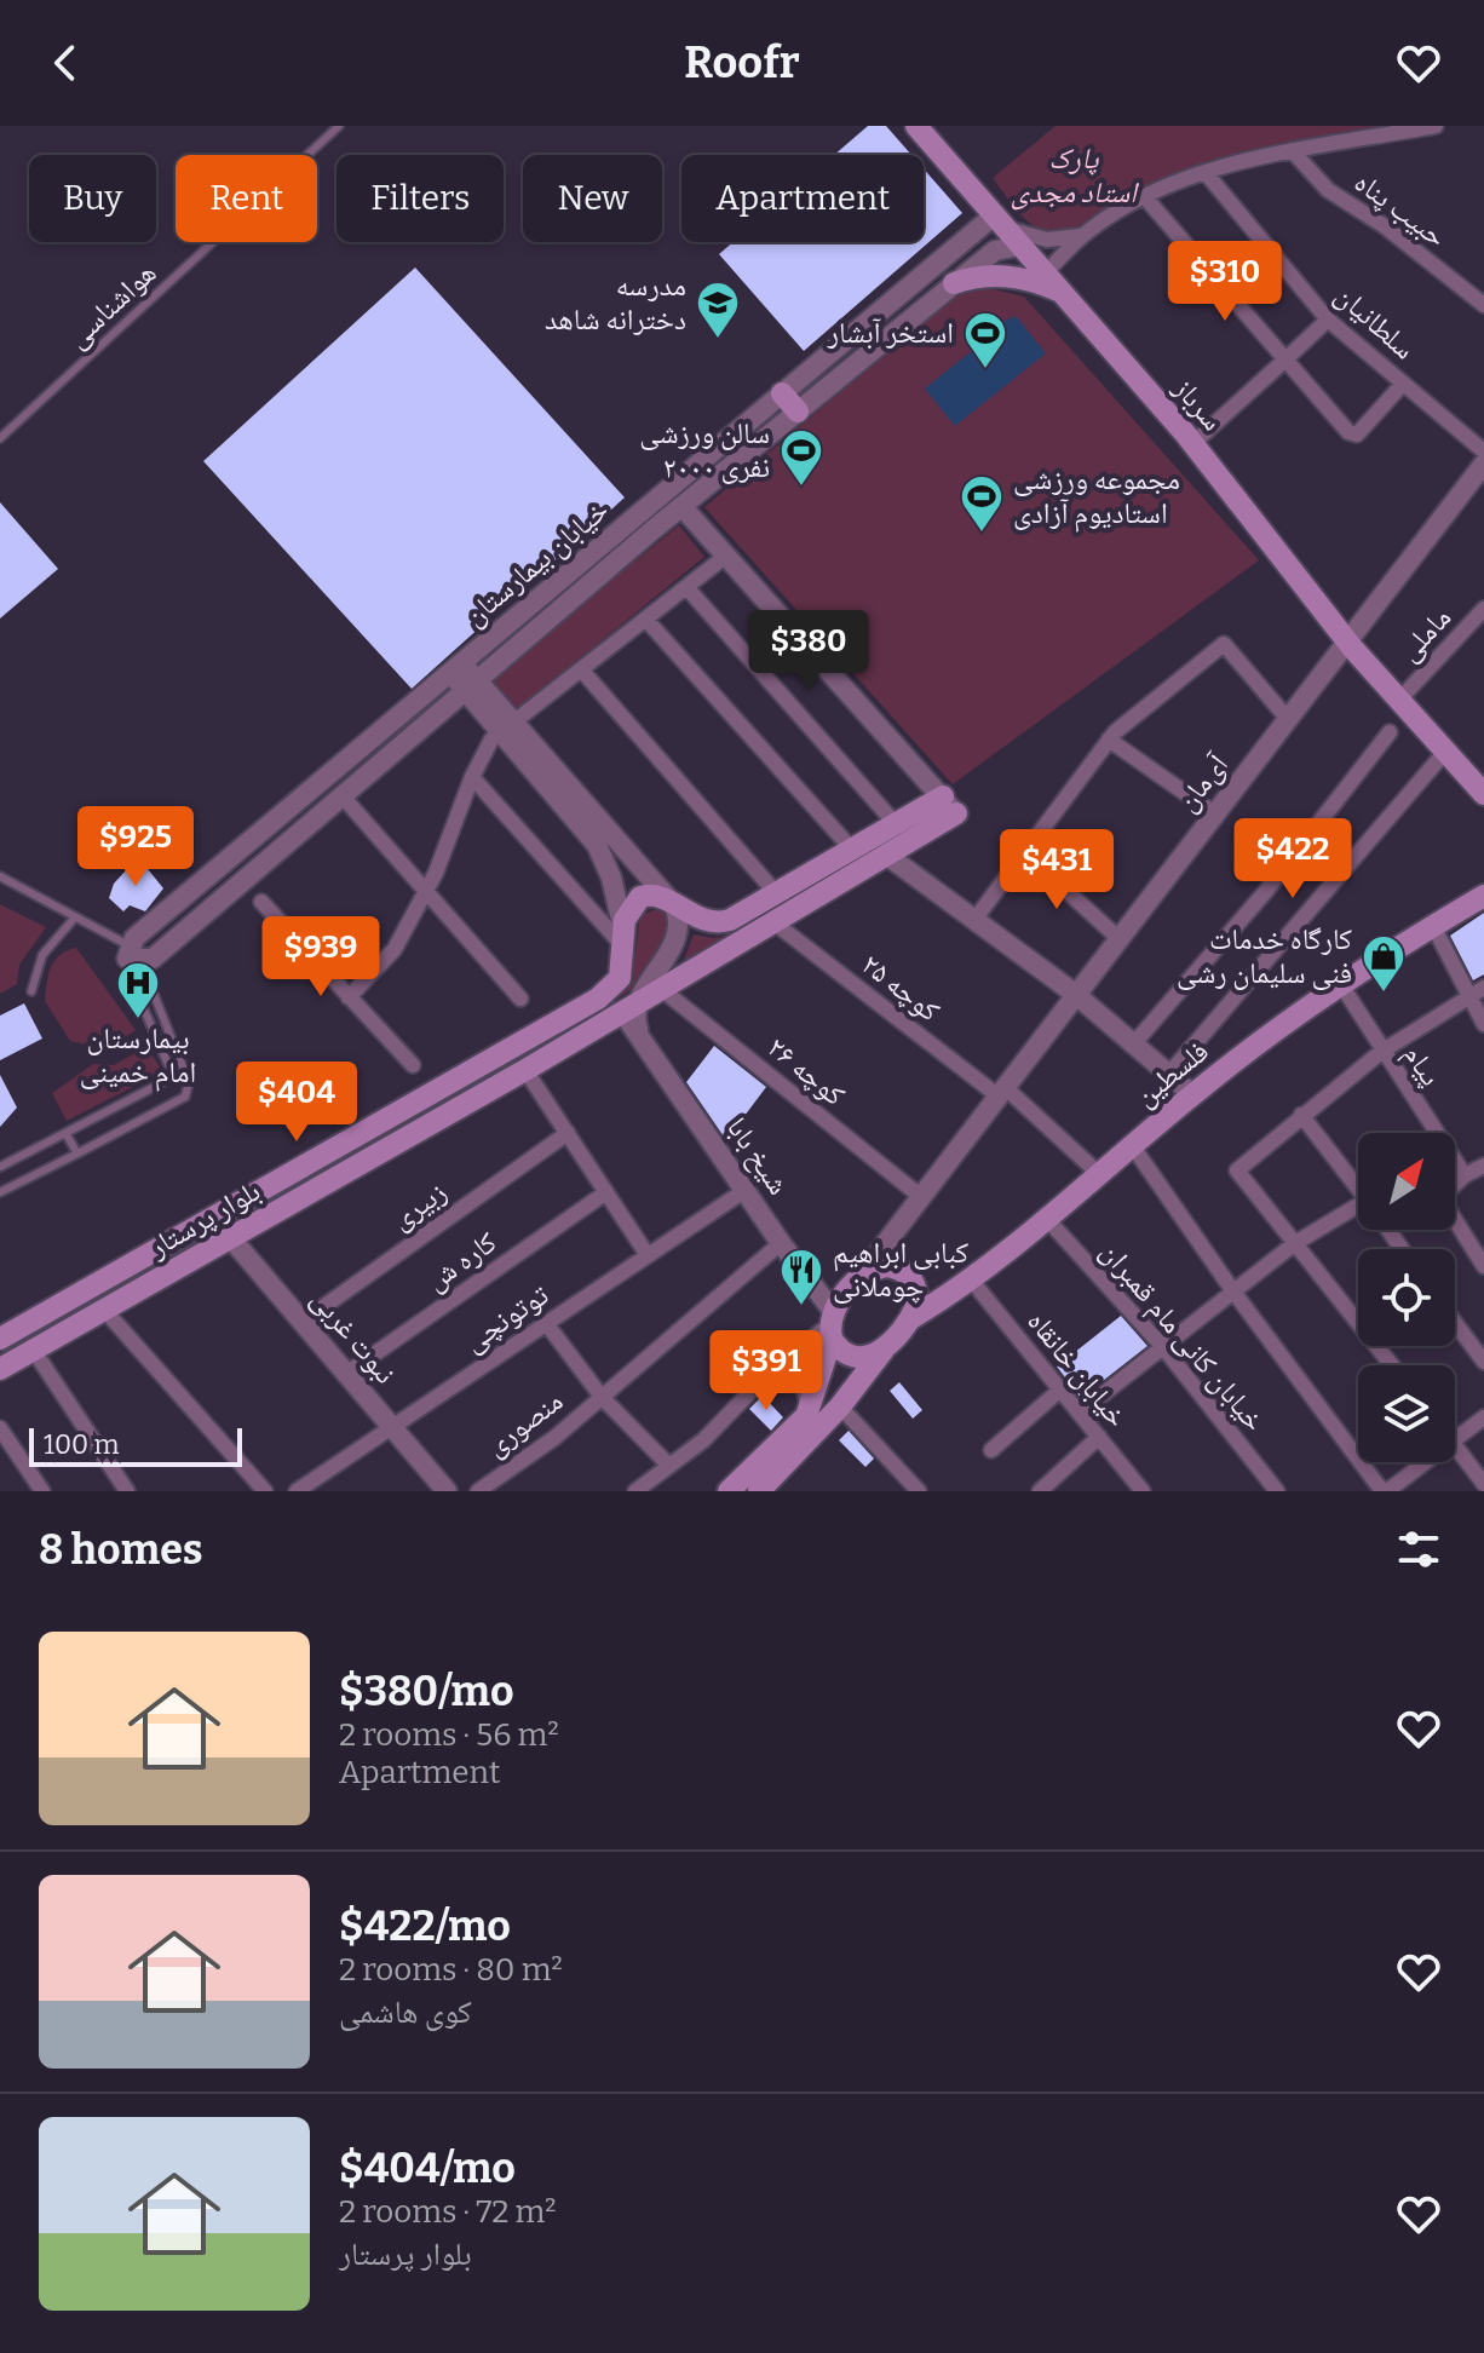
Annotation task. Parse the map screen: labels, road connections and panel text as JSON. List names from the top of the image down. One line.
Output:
{"streets":{"main road":["سرباز","فلسطین","بلوار پرستار","نبوت غربی"],"street":["حبیب پناه","سلطانیان","خیابان بیمارستان","ماملی","آی‌مان","کوچه ۲۵","پیام","کوچه ۲۶","شیخ بابا","زبیری","کاره ش","توتونچی","خیابان کانی مام قمبران","خیابان خانقاه","منصوری"],"lane":["هواشناسی"]},"crossings":[["سرباز","خیابان بیمارستان"],["سرباز","آی‌مان"],["آی‌مان","کوچه ۲۵"],["آی‌مان","کوچه ۲۶"],["آی‌مان","فلسطین"],["آی‌مان","شیخ بابا"],["کوچه ۲۵","فلسطین"],["کوچه ۲۵","بلوار پرستار"],["پیام","فلسطین"],["کوچه ۲۶","بلوار پرستار"],["فلسطین","شیخ بابا"],["فلسطین","خیابان کانی مام قمبران"],["فلسطین","خیابان خانقاه"],["شیخ بابا","توتونچی"],["شیخ بابا","منصوری"],["زبیری","نبوت غربی"],["بلوار پرستار","نبوت غربی"],["کاره ش","نبوت غربی"],["توتونچی","نبوت غربی"]],"parks":["پارک استاد مجدی"],"places":{"school or university":["مدرسه دخترانه شاهد"],"sports":["استخر آبشار","سالن ورزشی ۲۰۰۰ نفری","مجموعه ورزشی استادیوم آزادی"],"shop":["کارگاه خدمات فنی سلیمان رشی"],"hospital":["بیمارستان امام خمینی"],"restaurant":["کبابی ابراهیم چوملانی"]},"scale_bar":"100 m","north":"top right","page":{"header":"Roofr","chip":["Buy","Rent","Filters","New","Apartment"],"price":["$310","$380","$925","$422","$431","$939","$404","$391"],"scale":"100 m","heading":"8 homes","list":[{"name":"$380/mo","note":"2 rooms · 56 m² · Apartment"},{"name":"$422/mo","note":"2 rooms · 80 m² · کوی هاشمی"},{"name":"$404/mo","note":"2 rooms · 72 m² · بلوار پرستار"}]}}
